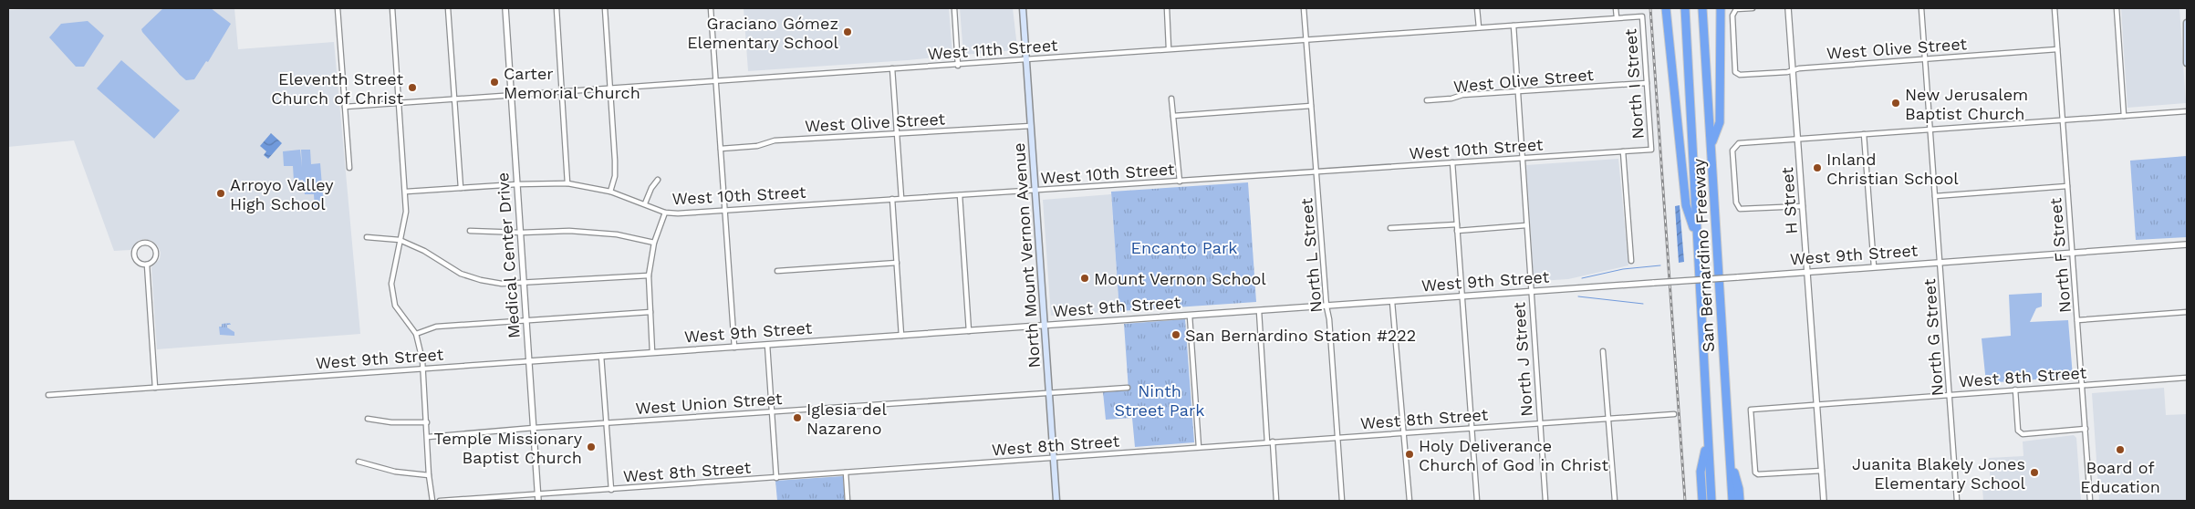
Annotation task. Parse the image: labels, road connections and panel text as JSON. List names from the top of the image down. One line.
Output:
{"streets":{"highway":["San Bernardino Freeway"],"main road":["North Mount Vernon Avenue"],"street":["West Olive Street","West 11th Street","North I Street","West 10th Street","H Street","West 9th Street","Medical Center Drive","North L Street","North F Street","North G Street","North J Street","West 8th Street","West Union Street"]},"crossings":[["West Olive Street","North I Street"],["West Olive Street","H Street"],["West Olive Street","North Mount Vernon Avenue"],["West Olive Street","North F Street"],["West Olive Street","North G Street"],["West Olive Street","North J Street"],["West 11th Street","North I Street"],["West 11th Street","Medical Center Drive"],["West 11th Street","North Mount Vernon Avenue"],["West 11th Street","North L Street"],["West 11th Street","North J Street"],["North I Street","West 10th Street"],["West 10th Street","Medical Center Drive"],["West 10th Street","North Mount Vernon Avenue"],["West 10th Street","North L Street"],["West 10th Street","North J Street"],["H Street","West 9th Street"],["H Street","West 8th Street"],["West 9th Street","Medical Center Drive"],["West 9th Street","North Mount Vernon Avenue"],["West 9th Street","North L Street"],["West 9th Street","North F Street"],["West 9th Street","North G Street"],["West 9th Street","North J Street"],["Medical Center Drive","West 8th Street"],["Medical Center Drive","West Union Street"],["North Mount Vernon Avenue","West 8th Street"],["North Mount Vernon Avenue","West Union Street"],["North L Street","West 8th Street"],["North F Street","West 8th Street"],["North G Street","West 8th Street"],["North J Street","West 8th Street"]],"parks":["Encanto Park","Ninth Street Park"],"places":["Graciano Gómez Elementary School","Carter Memorial Church","Eleventh Street Church of Christ","New Jerusalem Baptist Church","Inland Christian School","Arroyo Valley High School","Mount Vernon School","San Bernardino Station #222","Iglesia del Nazareno","Temple Missionary Baptist Church","Board of Education","Holy Deliverance Church of God in Christ","Juanita Blakely Jones Elementary School"]}
